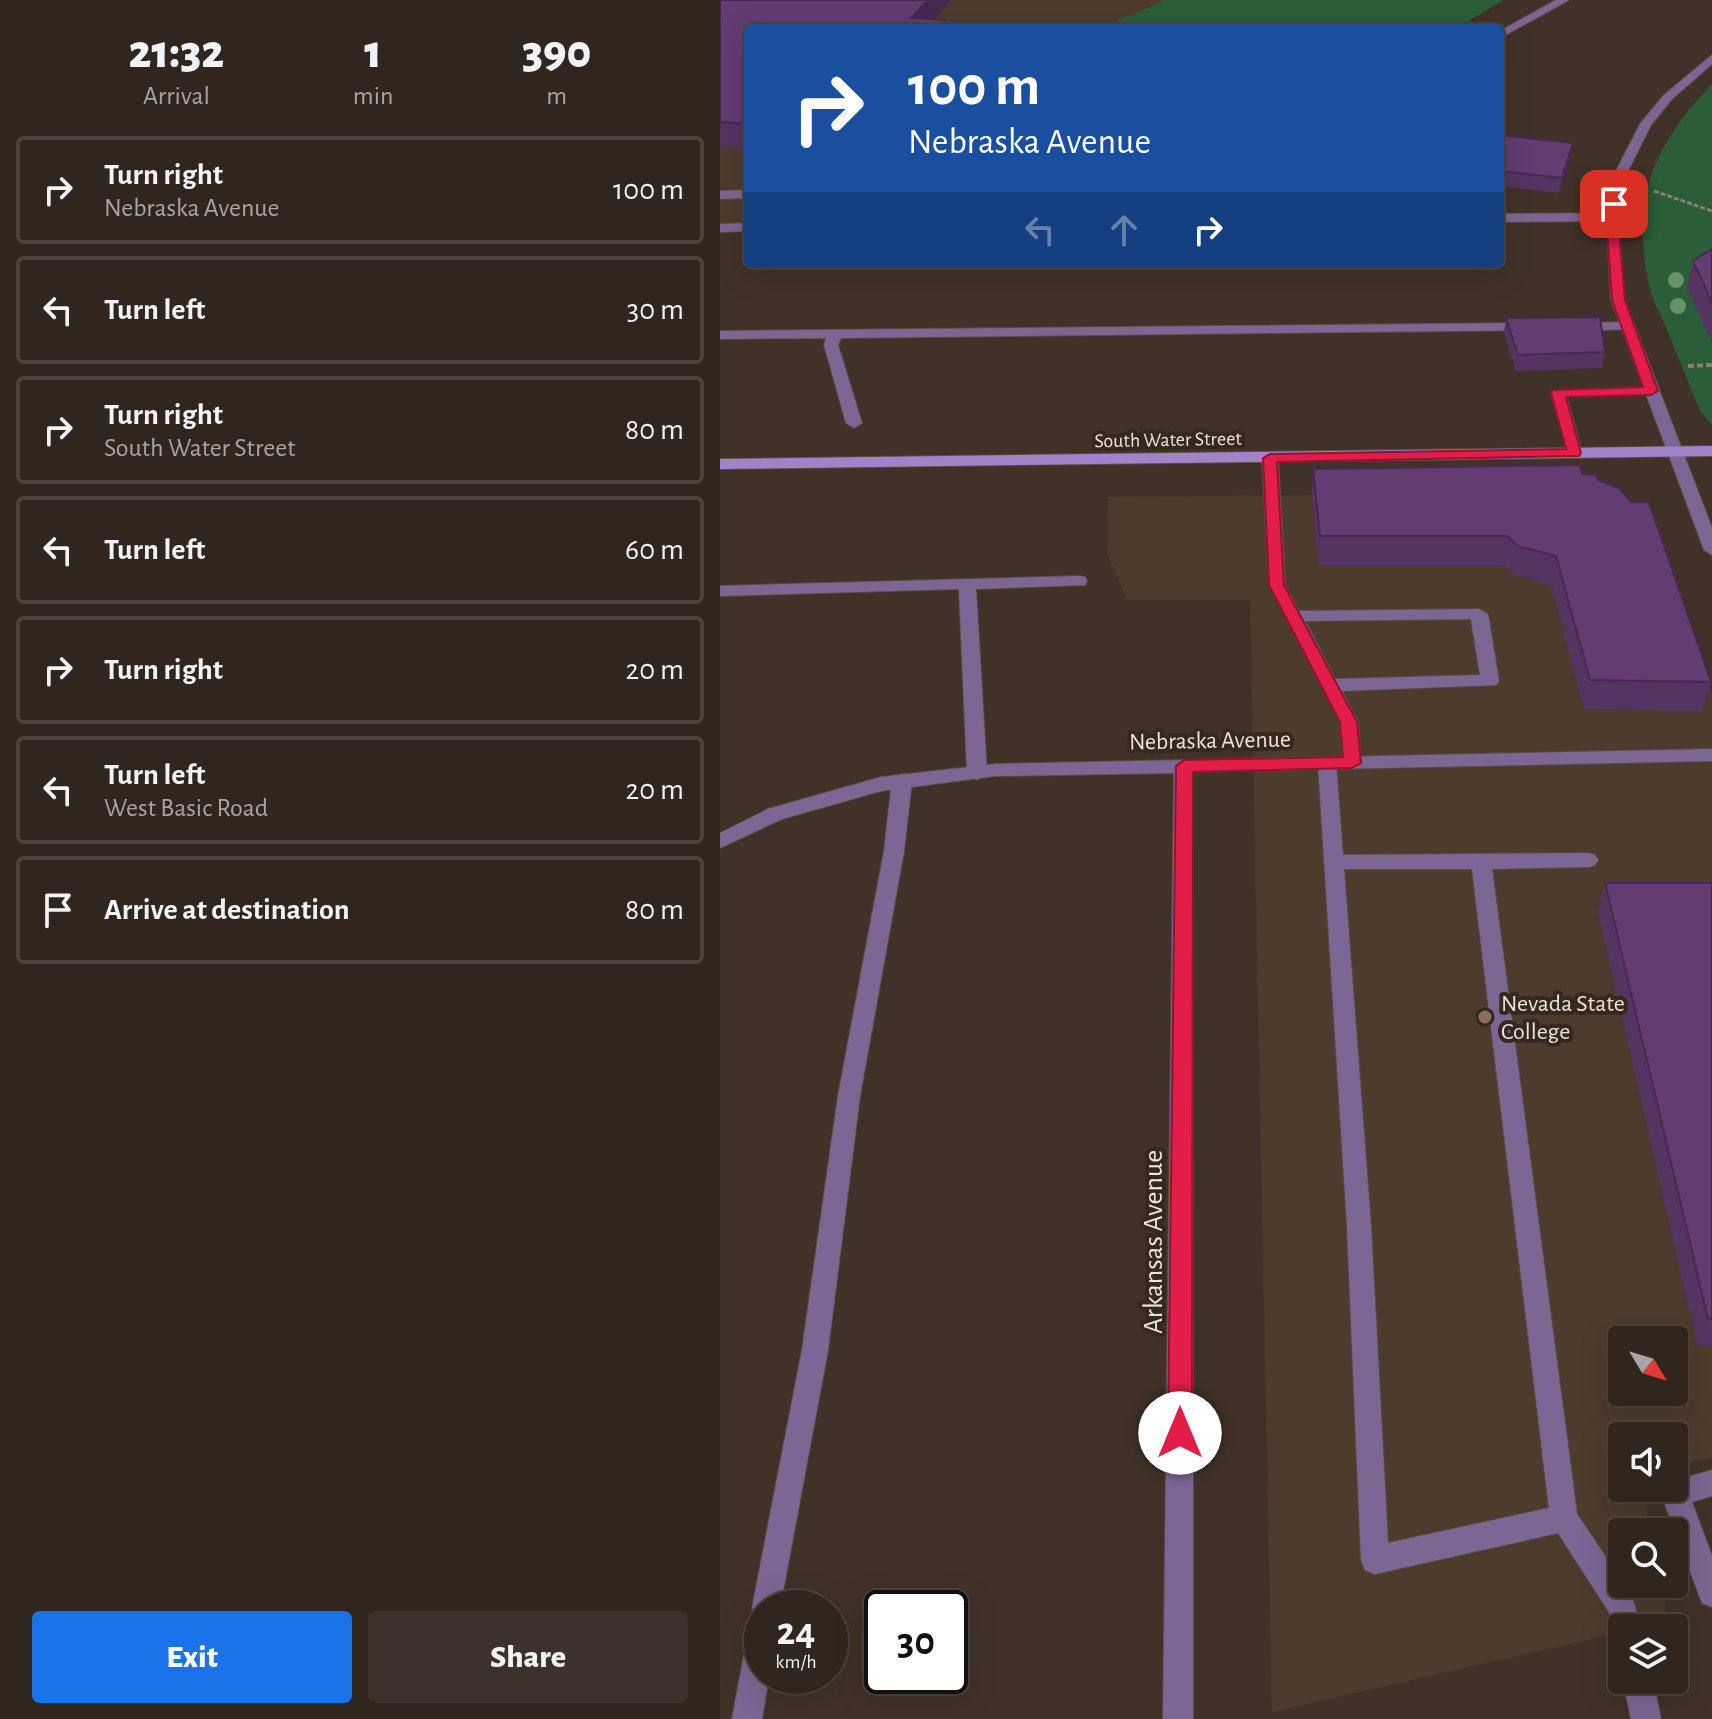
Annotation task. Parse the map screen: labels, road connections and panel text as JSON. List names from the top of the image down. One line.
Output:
{"streets":{"main road":["South Water Street"],"street":["Nebraska Avenue","Arkansas Avenue"]},"crossings":[["Nebraska Avenue","Arkansas Avenue"]],"places":["Nevada State College"],"north":"bottom right","page":{"eta":["21:32","Arrival","1","min","390","m"],"turn":["100 m","Nebraska Avenue"],"list":[{"name":"Turn right","note":"Nebraska Avenue","value":"100 m"},{"name":"Turn left","value":"30 m"},{"name":"Turn right","note":"South Water Street","value":"80 m"},{"name":"Turn left","value":"60 m"},{"name":"Turn right","value":"20 m"},{"name":"Turn left","note":"West Basic Road","value":"20 m"},{"name":"Arrive at destination","value":"80 m"}],"speed":"24 km/h","limit":"30","buttons":["Exit","Share"]}}
